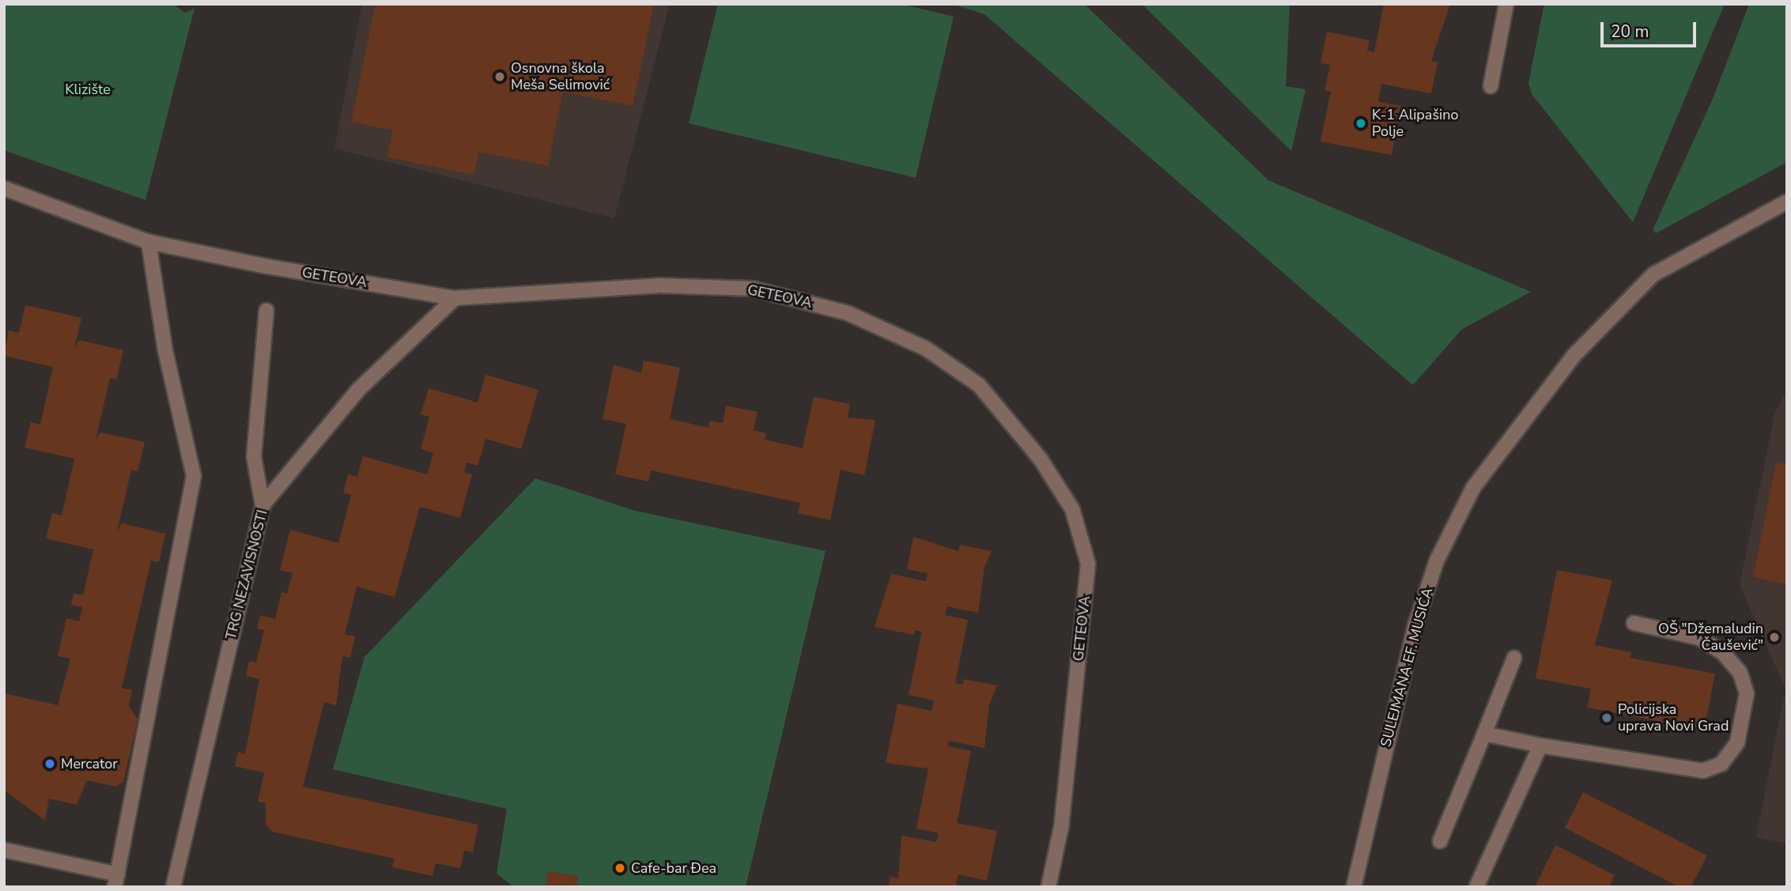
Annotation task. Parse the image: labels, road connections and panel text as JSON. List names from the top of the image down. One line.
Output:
{"streets":{"street":["GETEOVA","TRG NEZAVISNOSTI","SULEJMANA EF. MUSIĆA"]},"crossings":[["GETEOVA","TRG NEZAVISNOSTI"]],"parks":["Klizište"],"places":["Osnovna škola Meša Selimović","K-1 Alipašino Polje","OŠ \"Džemaludin Čaušević\"","Policijska uprava Novi Grad","Mercator","Cafe-bar Đea"],"scale_bar":"20 m"}
